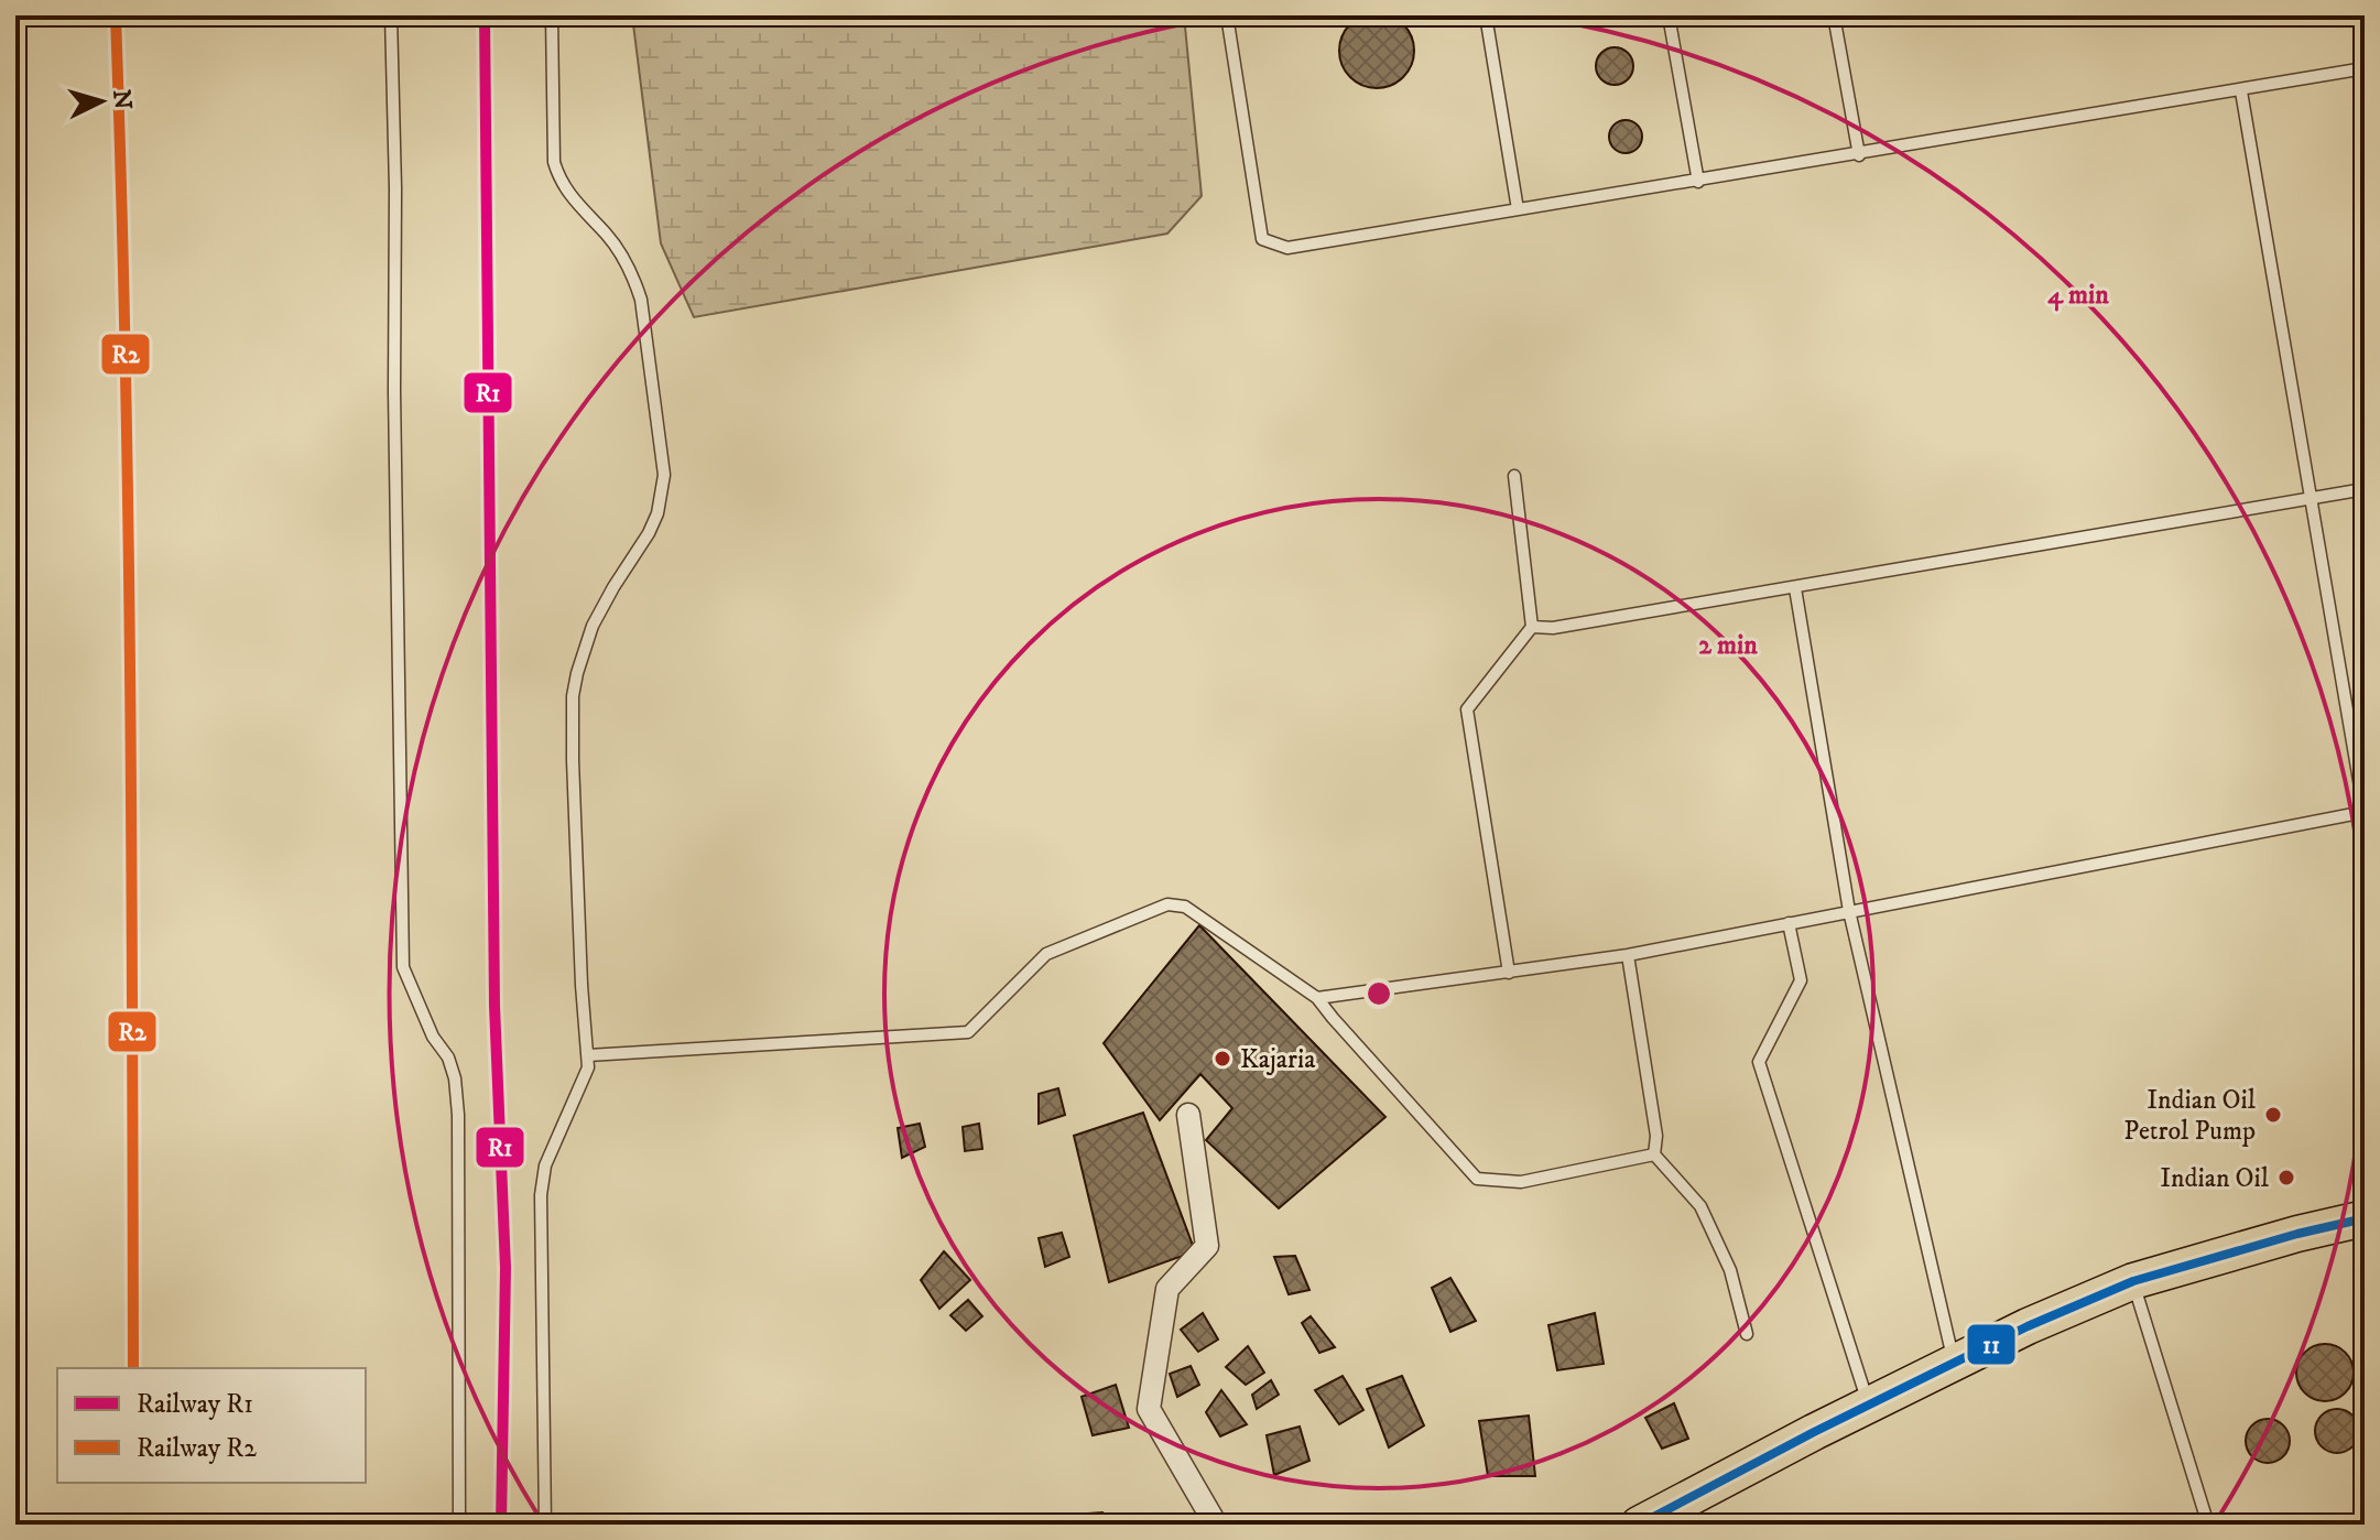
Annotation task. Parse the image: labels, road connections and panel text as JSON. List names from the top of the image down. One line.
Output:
{"places":["Kajaria","Indian Oil Petrol Pump","Indian Oil"],"lines":["rail line R1","rail line R2","transit line 11"],"legend":["Railway R1","Railway R2"],"north":"right","rings":["4 min","2 min"]}
